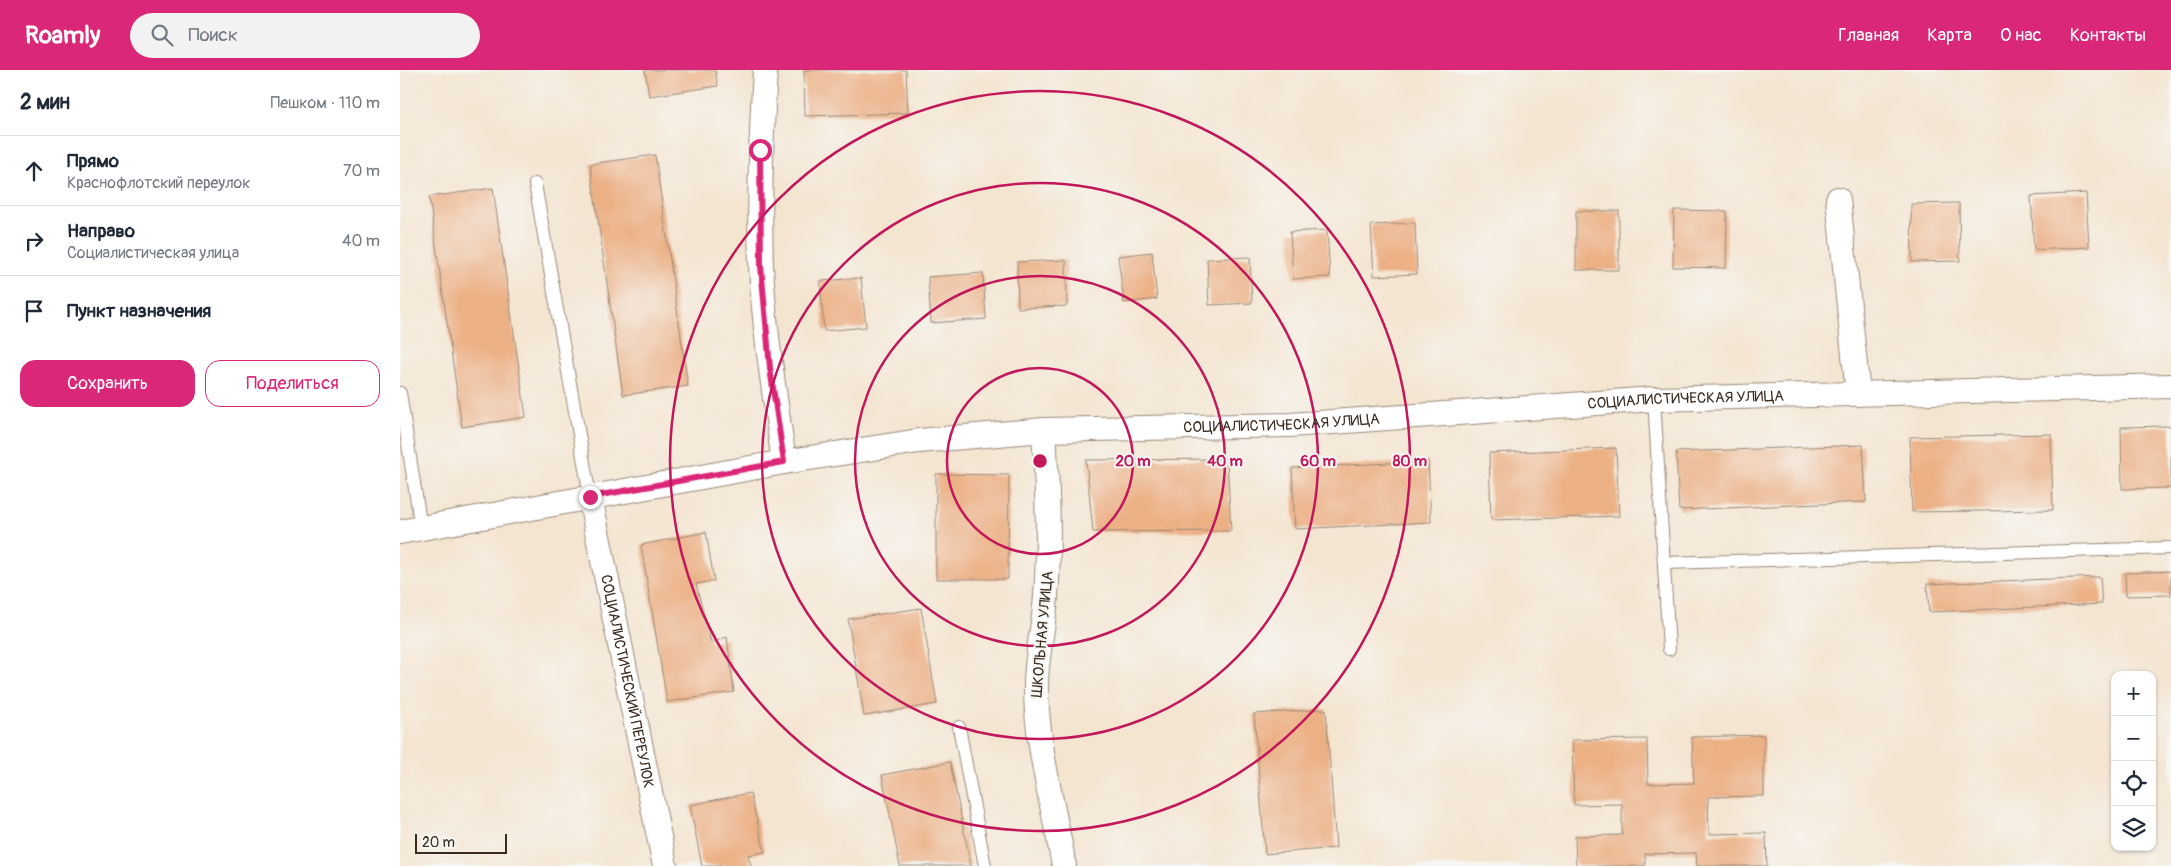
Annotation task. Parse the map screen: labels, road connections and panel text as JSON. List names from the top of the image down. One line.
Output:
{"streets":{"street":["СОЦИАЛИСТИЧЕСКАЯ УЛИЦА","ШКОЛЬНАЯ УЛИЦА","СОЦИАЛИСТИЧЕСКИЙ ПЕРЕУЛОК"]},"crossings":[["СОЦИАЛИСТИЧЕСКАЯ УЛИЦА","ШКОЛЬНАЯ УЛИЦА"],["СОЦИАЛИСТИЧЕСКАЯ УЛИЦА","СОЦИАЛИСТИЧЕСКИЙ ПЕРЕУЛОК"]],"scale_bar":"20 m","page":{"header":"Roamly","search":"Поиск","nav":["Главная","Карта","О нас","Контакты"],"heading":["2 мин","Пешком · 110 m"],"list":[["Прямо","Краснофлотский переулок","70 m"],["Направо","Социалистическая улица","40 m"],"Пункт назначения"],"buttons":["Сохранить","Поделиться"],"map_buttons":["+","−"],"scale":"20 m"},"rings":["20 m","40 m","60 m","80 m"]}
